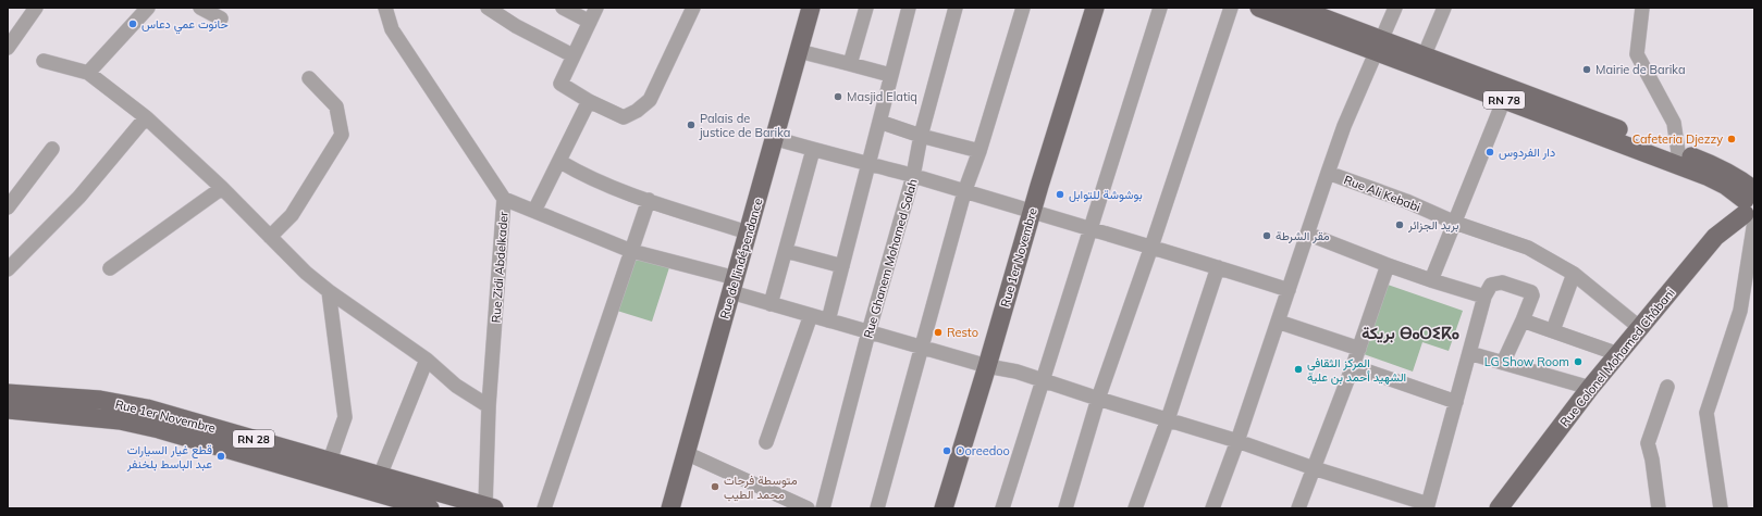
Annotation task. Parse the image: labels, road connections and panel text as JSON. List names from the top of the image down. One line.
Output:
{"streets":{"main road":["RN 78","Rue 1er Novembre","Rue de l'indépendance","Rue Colonel Mohamed Châbani","RN 28"],"street":["Rue Ali Kebabi","Rue Ghanem Mohamed Salah","Rue Zidi Abdelkader"]},"crossings":[["RN 78","Rue Colonel Mohamed Châbani"],["Rue Ali Kebabi","Rue Colonel Mohamed Châbani"],["Rue 1er Novembre","Rue Zidi Abdelkader"]],"districts":["بريكة ⴱⴰⵔⵉⴽⴰ"],"places":["حانوت عمي دعاس","Mairie de Barika","Masjid Elatiq","Palais de justice de Barika","Cafeteria Djezzy","دار الفردوس","بوشوشة للتوابل","بريد الجزائر","مقر الشرطة","Resto","LG Show Room","المركز الثقافي الشهيد أحمد بن علية","Ooreedoo","قطع غيار السيارات عبد الباسط بلخنفر","متوسطة فرحات محمد الطيب"]}
